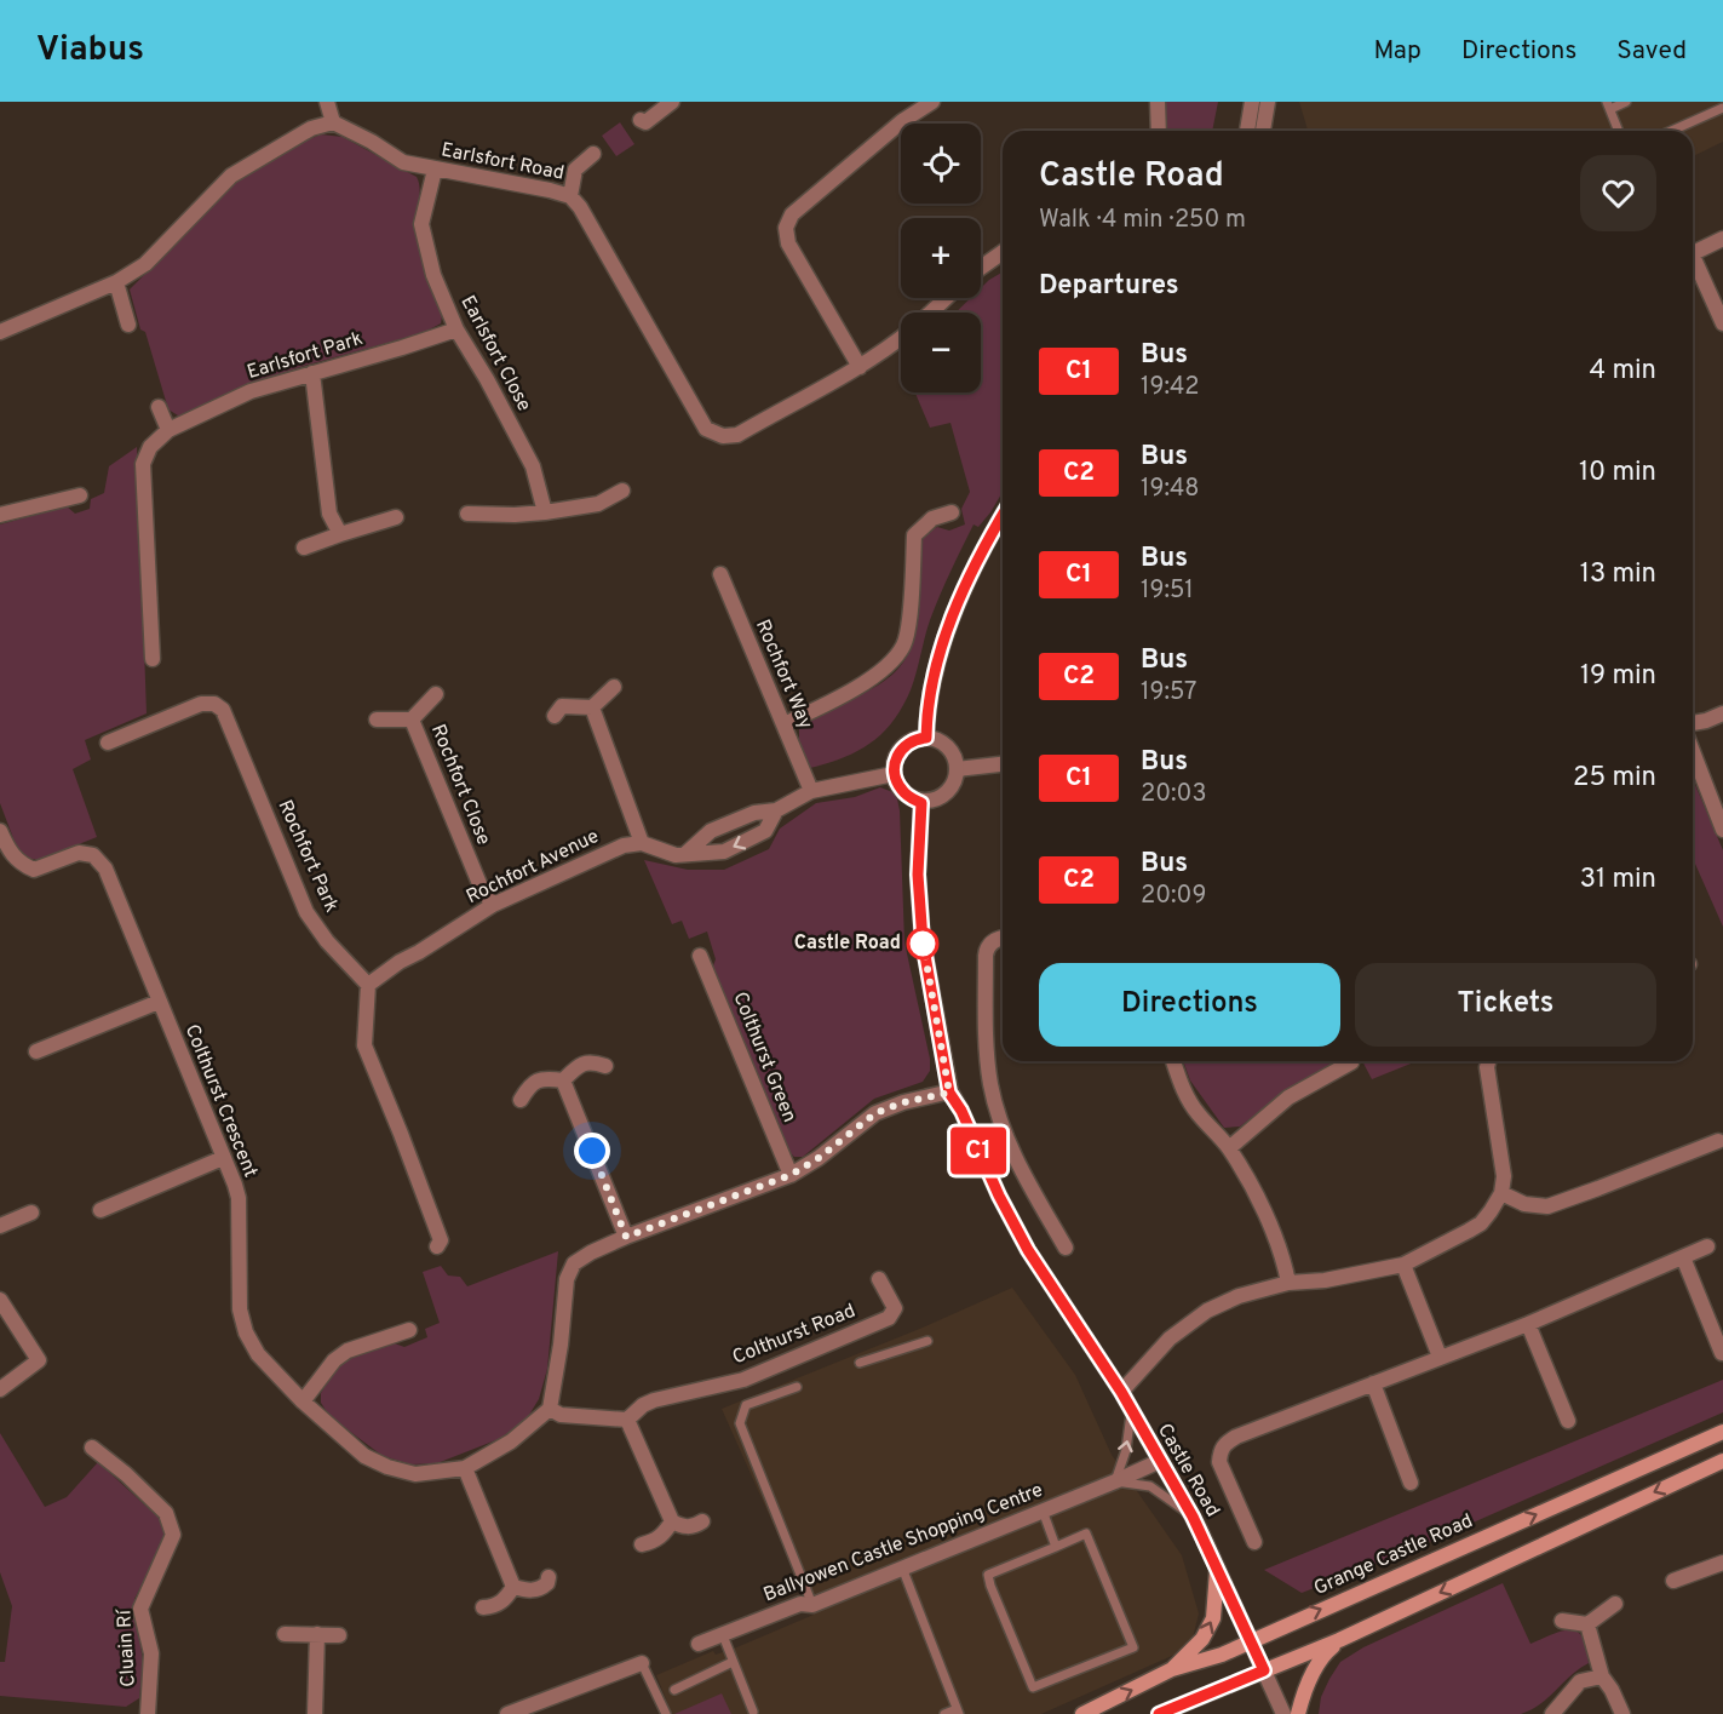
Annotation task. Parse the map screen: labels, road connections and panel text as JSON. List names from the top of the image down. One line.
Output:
{"streets":{"main road":["Grange Castle Road"],"street":["Earlsfort Road","Earlsfort Close","Earlsfort Park","Rochfort Way","Rochfort Close","Rochfort Park","Rochfort Avenue","Colthurst Green","Colthurst Crescent","Colthurst Road","Castle Road","Ballyowen Castle Shopping Centre","Cluain Rí"]},"crossings":[["Earlsfort Road","Earlsfort Close"],["Earlsfort Close","Earlsfort Park"],["Rochfort Close","Rochfort Avenue"],["Rochfort Park","Rochfort Avenue"],["Castle Road","Ballyowen Castle Shopping Centre"],["Castle Road","Grange Castle Road"]],"places":["Castle Road"],"lines":["bus line C1"],"page":{"header":"Viabus","nav":["Map","Directions","Saved"],"on_map":"C1","map_buttons":["+","−"],"heading":[["Castle Road","Walk · 4 min · 250 m"],"Departures"],"list":[{"mark":"C1","name":"Bus","note":"19:42","value":"4 min"},{"mark":"C2","name":"Bus","note":"19:48","value":"10 min"},{"mark":"C1","name":"Bus","note":"19:51","value":"13 min"},{"mark":"C2","name":"Bus","note":"19:57","value":"19 min"},{"mark":"C1","name":"Bus","note":"20:03","value":"25 min"},{"mark":"C2","name":"Bus","note":"20:09","value":"31 min"}],"buttons":["Directions","Tickets"]}}
